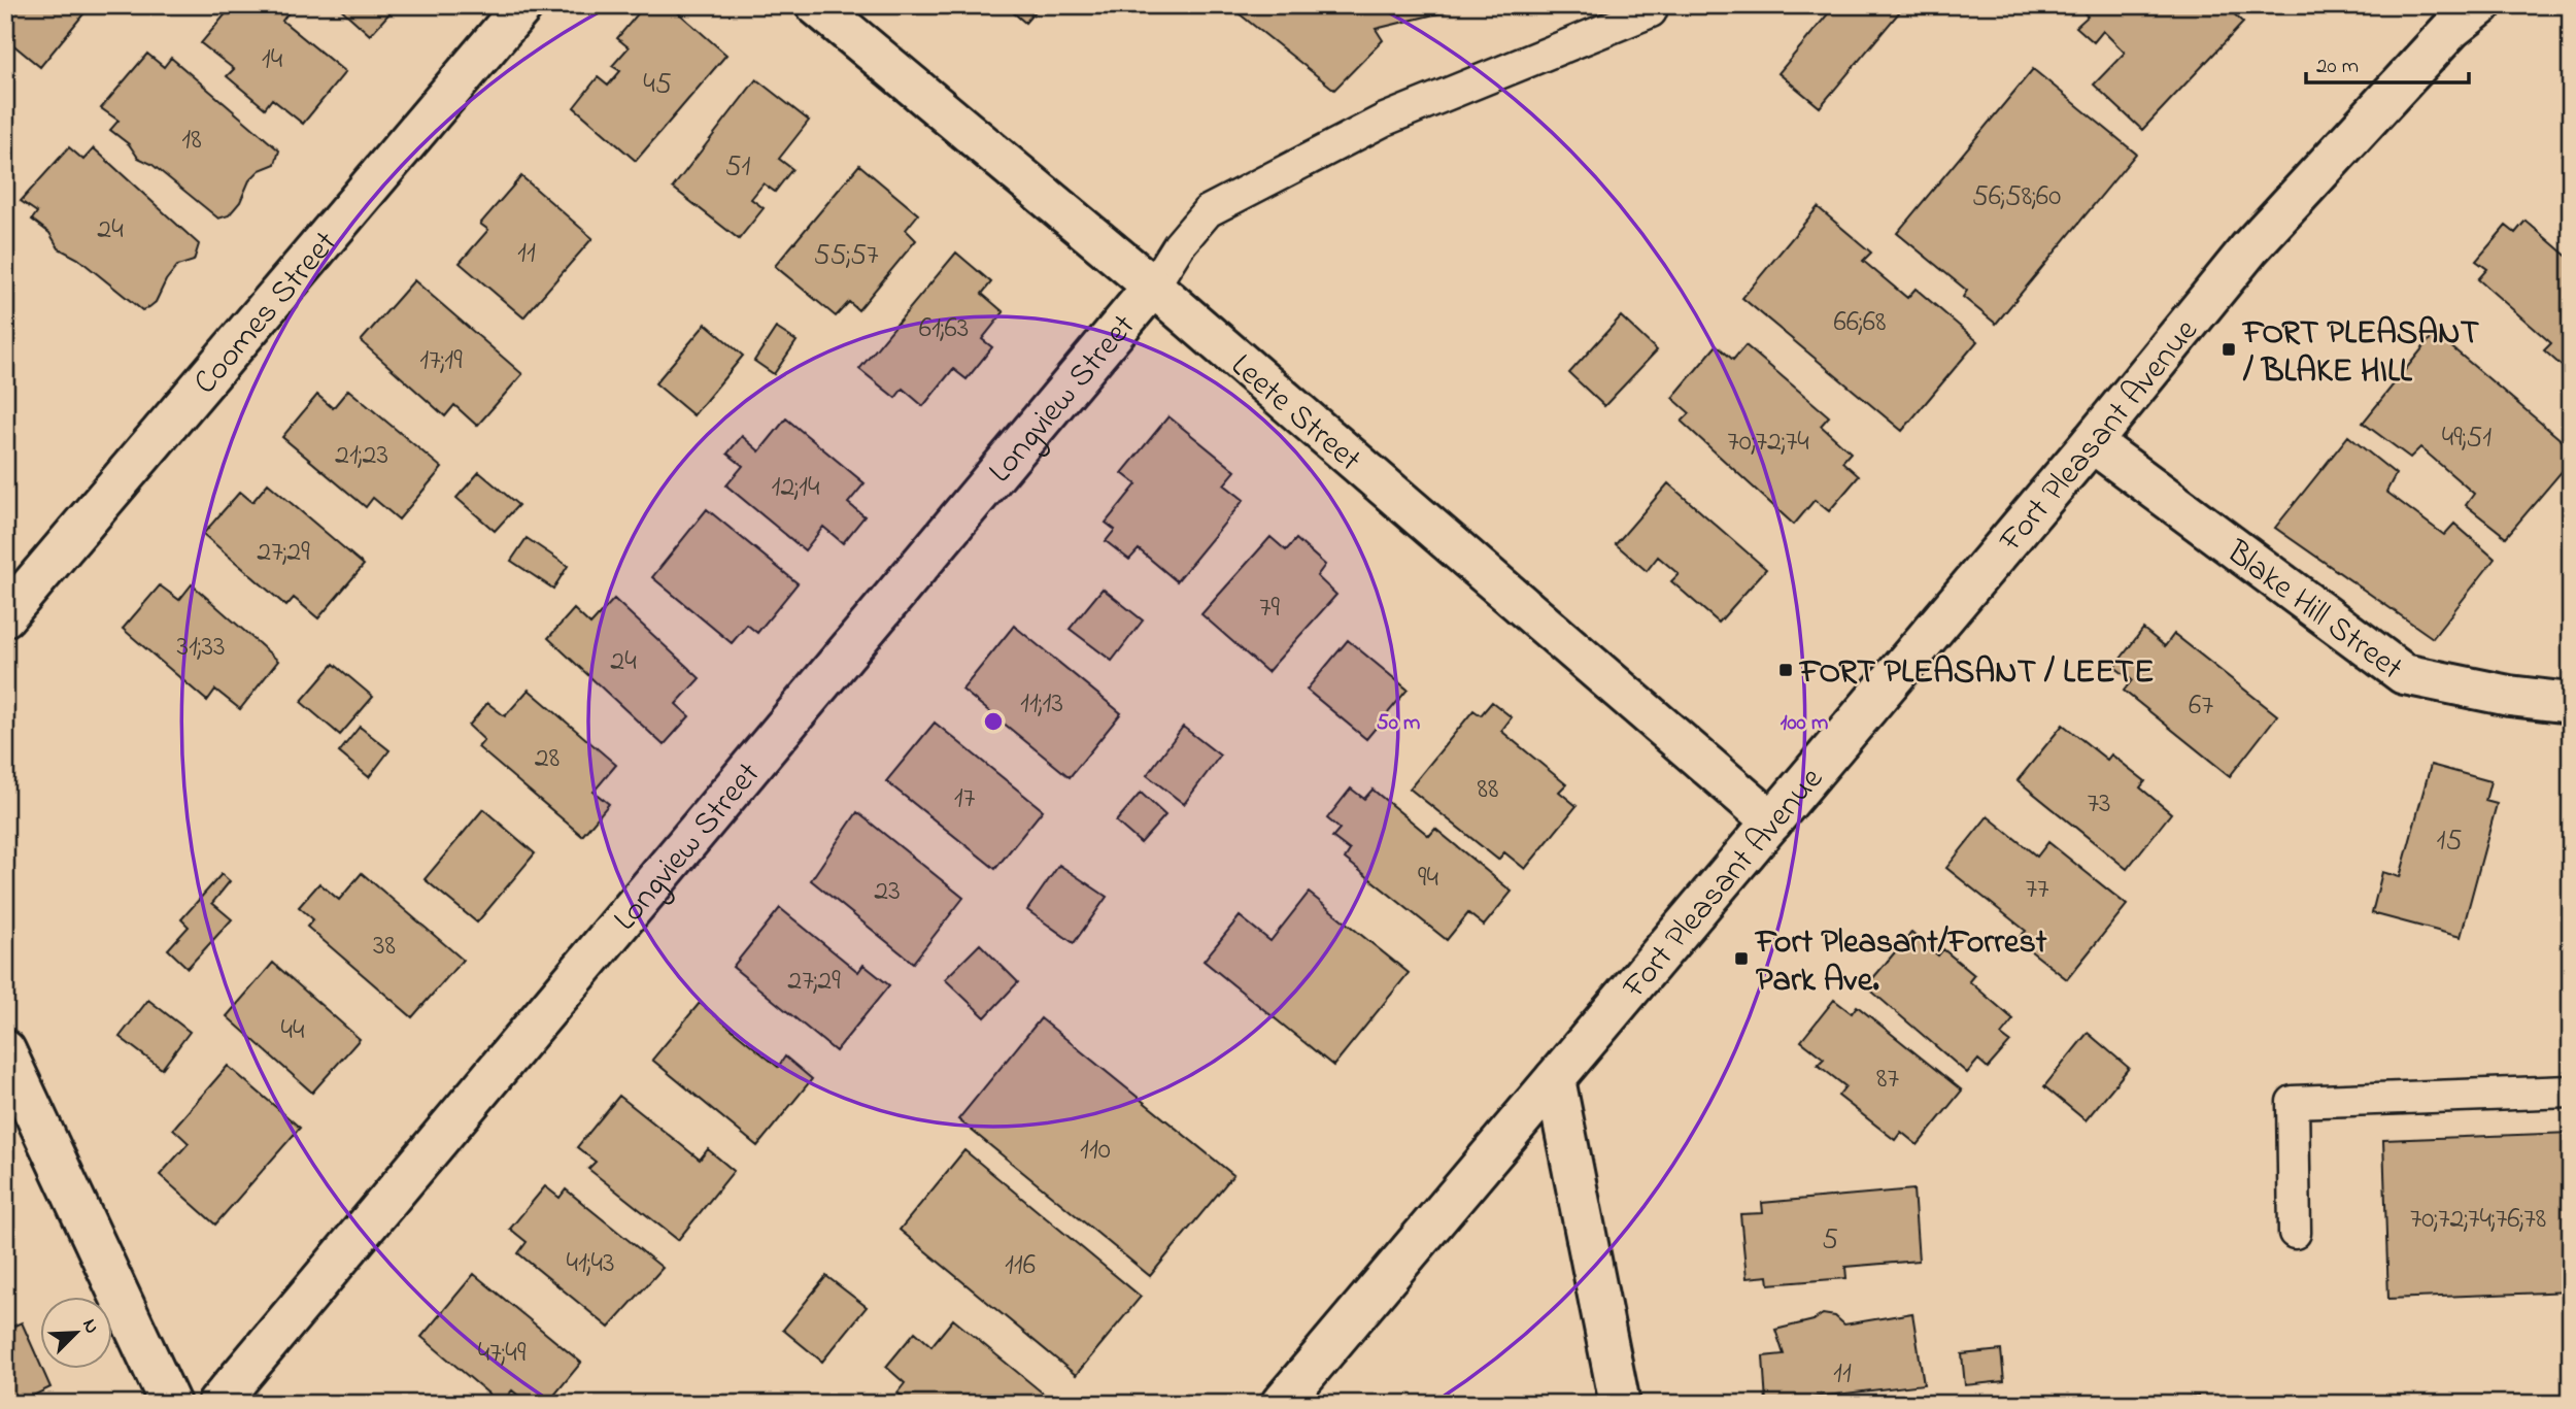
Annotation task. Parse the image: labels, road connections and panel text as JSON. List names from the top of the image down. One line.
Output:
{"streets":{"street":["Coomes Street","Longview Street","Leete Street","Fort Pleasant Avenue","Blake Hill Street"]},"crossings":[["Longview Street","Leete Street"],["Leete Street","Fort Pleasant Avenue"],["Fort Pleasant Avenue","Blake Hill Street"]],"places":{"transit":["FORT PLEASANT / BLAKE HILL","FORT PLEASANT / LEETE","Fort Pleasant/Forrest Park Ave."]},"house_numbers":["14","45","18","51","56;58;60","24","11","55;57","66;68","61;63","17;19","49;51","70;72;74","21;23","12;14","27;29","79","31;33","24","11;13","67","28","88","17","73","15","94","77","23","38","27;29","44","87","110","70;72;74;76;78","5","41;43","116","47;49","11"],"scale_bar":"20 m","north":"top right","rings":["50 m","100 m"]}
